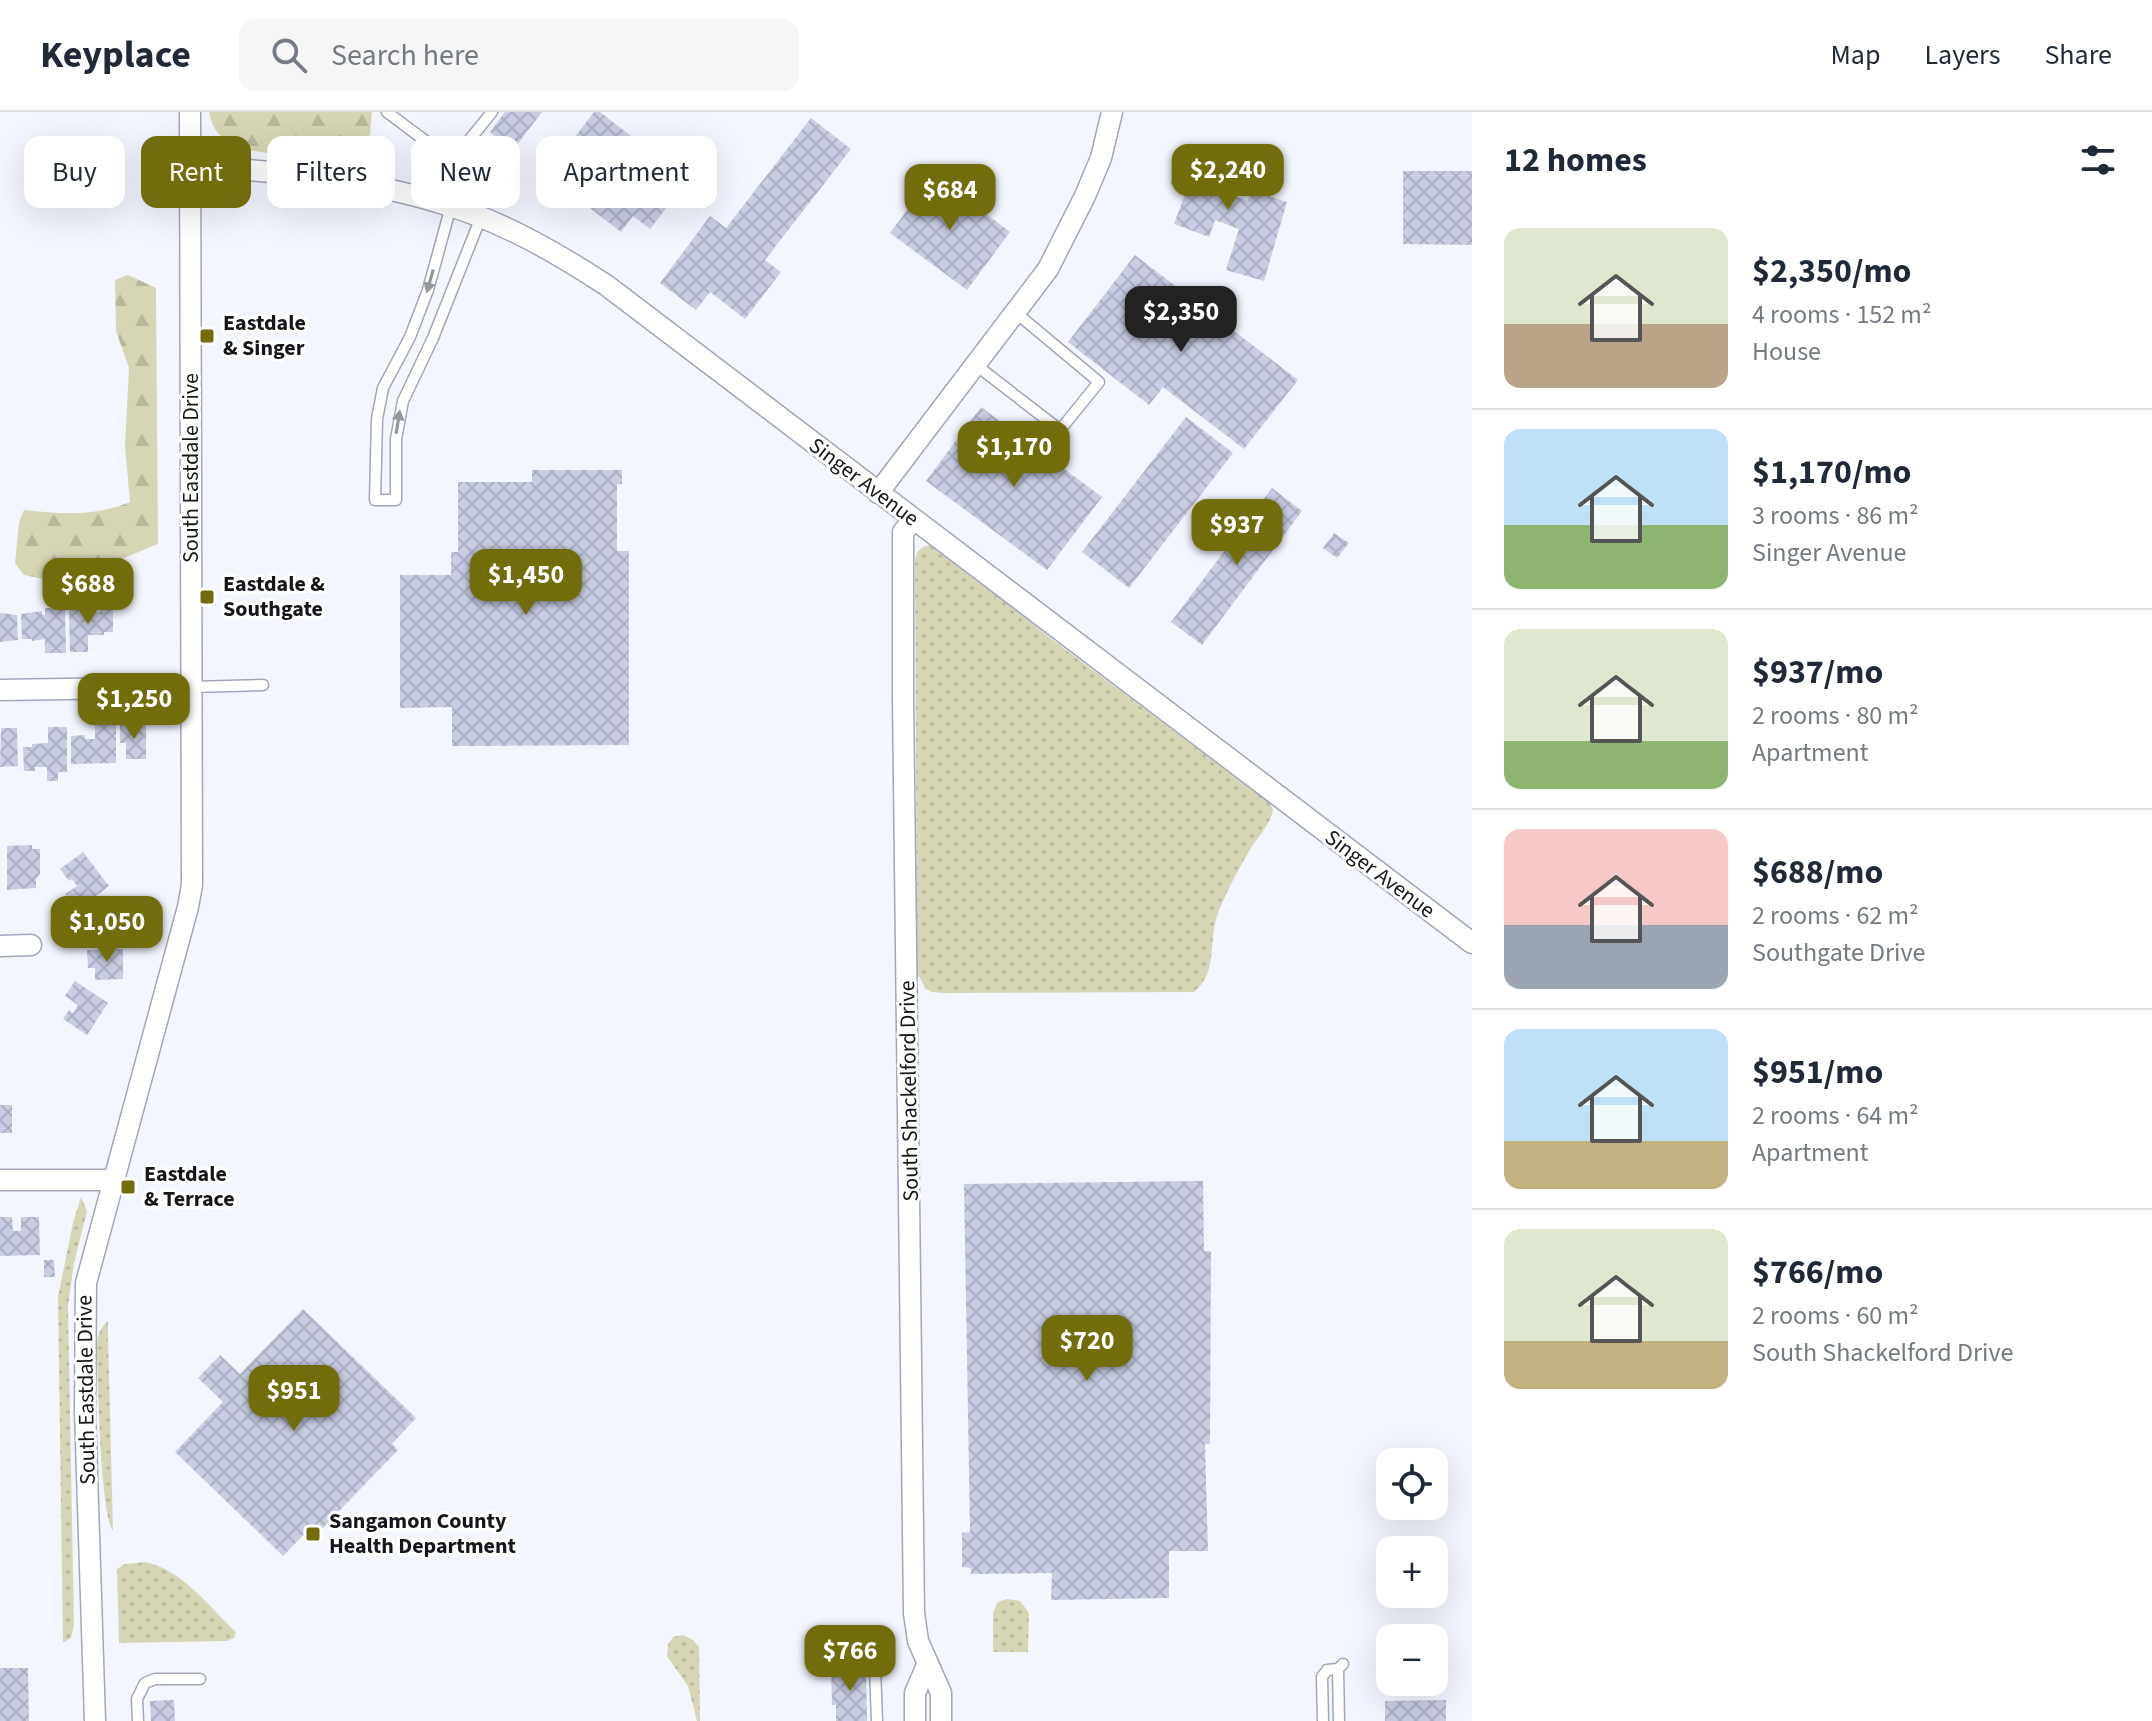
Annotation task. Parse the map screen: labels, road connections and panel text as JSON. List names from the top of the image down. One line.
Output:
{"streets":{"street":["South Eastdale Drive","Singer Avenue","South Shackelford Drive"]},"crossings":[["Singer Avenue","South Shackelford Drive"]],"places":{"transit":["Eastdale & Singer","Eastdale & Southgate","Eastdale & Terrace","Sangamon County Health Department"]},"page":{"header":"Keyplace","search":"Search here","nav":["Map","Layers","Share"],"heading":"12 homes","chip":["Buy","Rent","Filters","New","Apartment"],"price":["$2,240","$684","$2,350","$1,170","$937","$1,450","$688","$1,250","$1,050","$720","$951","$766"],"list":[{"name":"$2,350/mo","note":"4 rooms · 152 m² · House"},{"name":"$1,170/mo","note":"3 rooms · 86 m² · Singer Avenue"},{"name":"$937/mo","note":"2 rooms · 80 m² · Apartment"},{"name":"$688/mo","note":"2 rooms · 62 m² · Southgate Drive"},{"name":"$951/mo","note":"2 rooms · 64 m² · Apartment"},{"name":"$766/mo","note":"2 rooms · 60 m² · South Shackelford Drive"}],"map_buttons":["+","−"]}}
